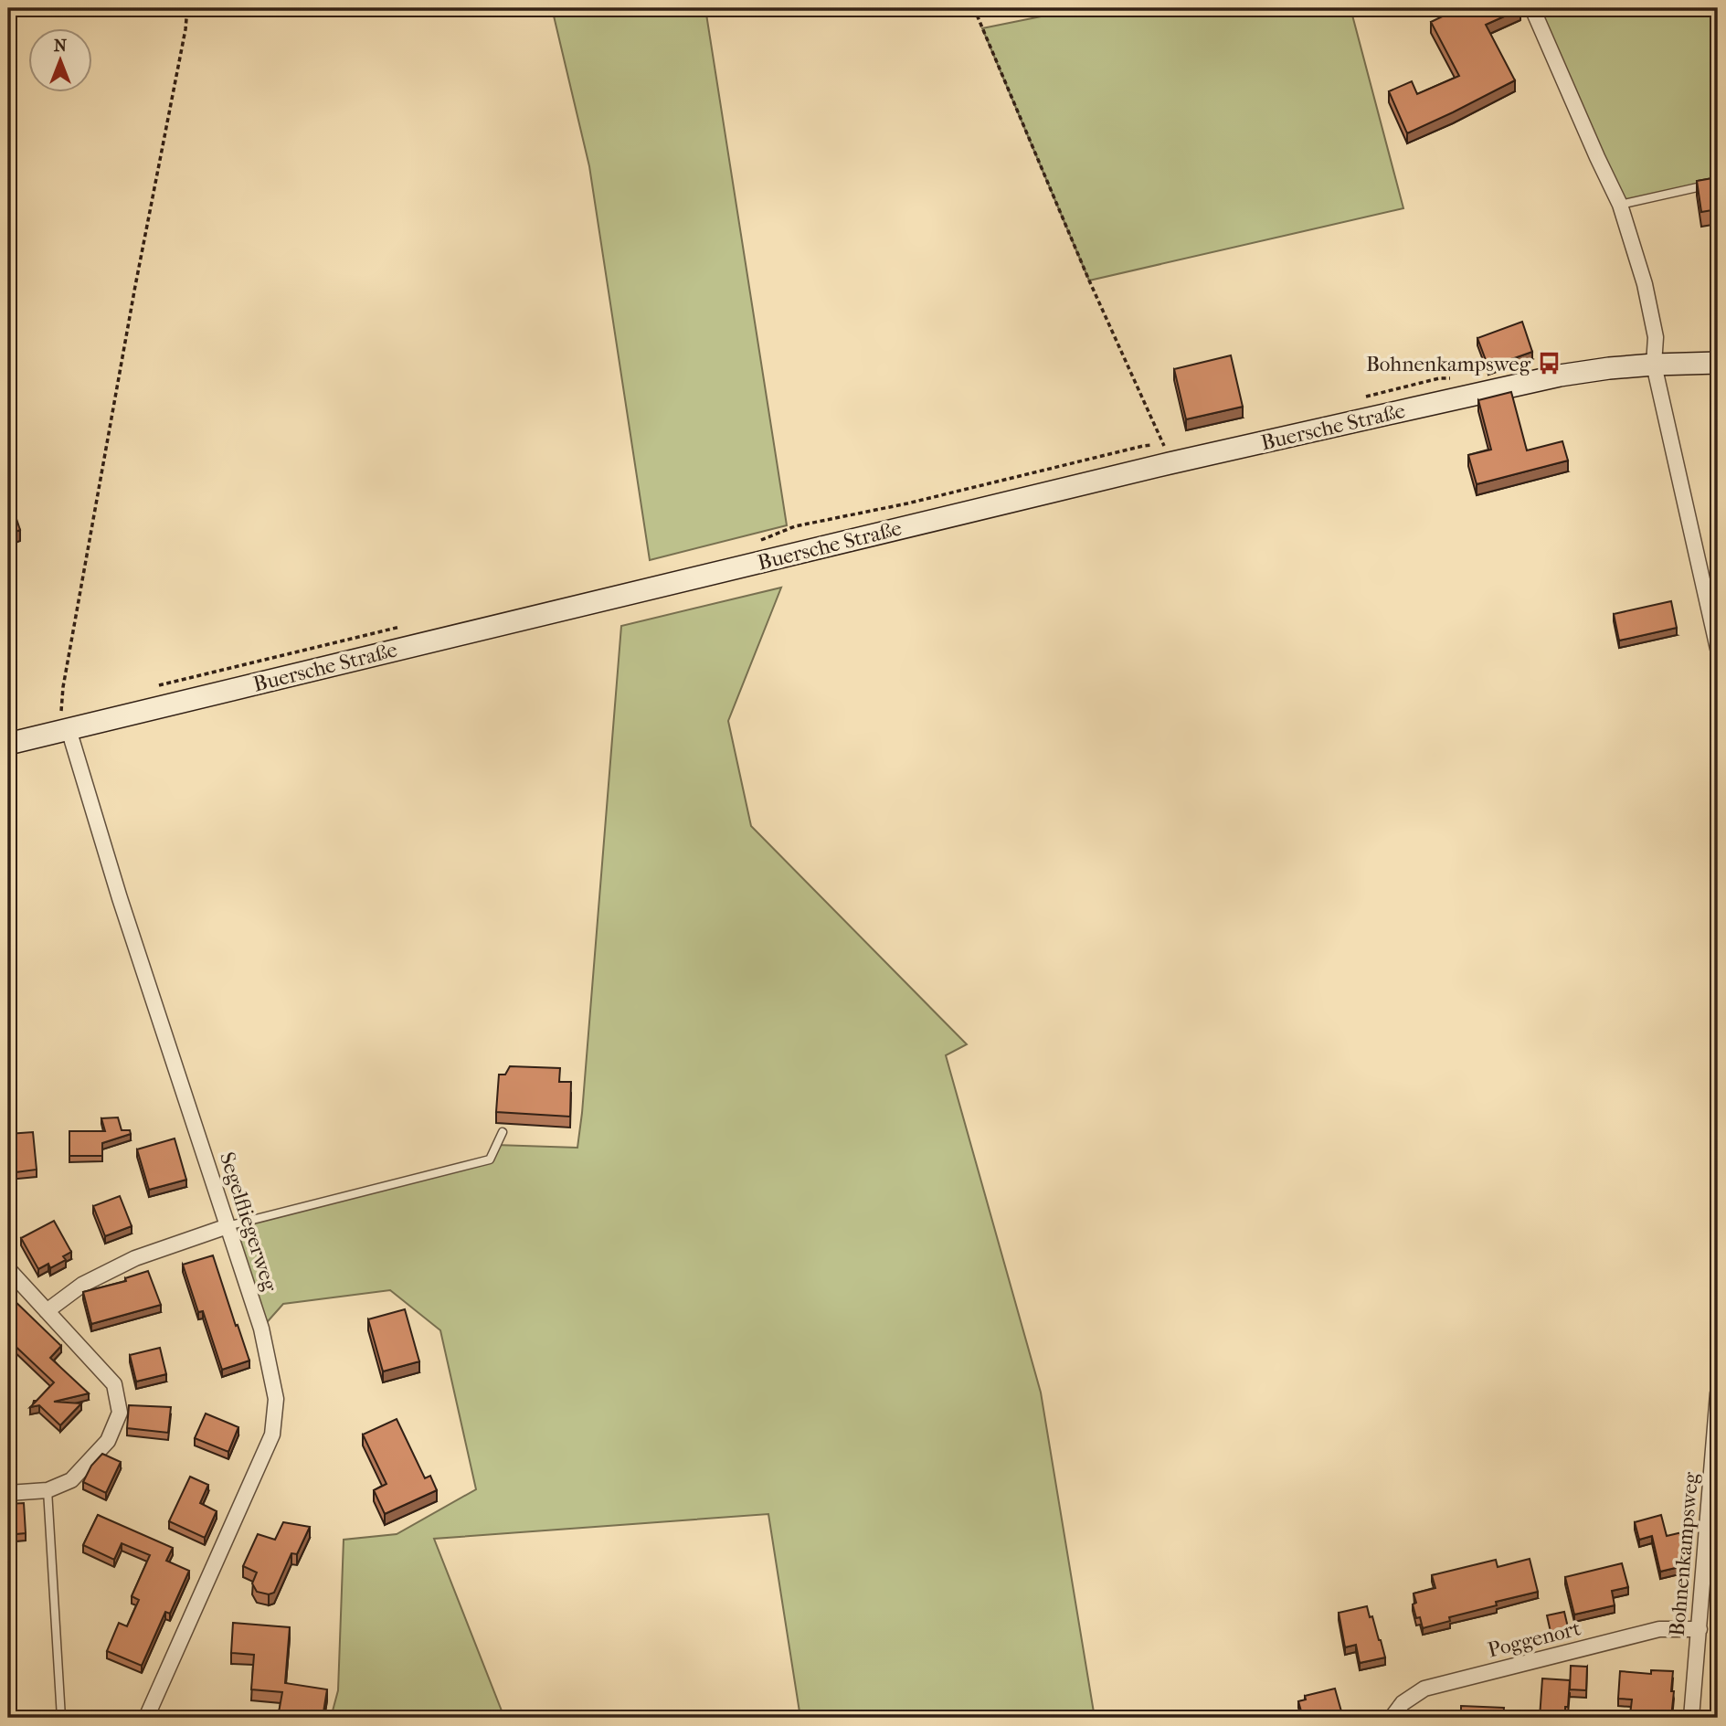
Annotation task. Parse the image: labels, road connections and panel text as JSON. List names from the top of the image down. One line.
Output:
{"streets":{"main road":["Buersche Straße"],"street":["Segelfliegerweg","Bohnenkampsweg","Poggenort"]},"crossings":[["Buersche Straße","Segelfliegerweg"],["Bohnenkampsweg","Poggenort"]],"places":{"bus stop":["Bohnenkampsweg"]},"north":"top"}
